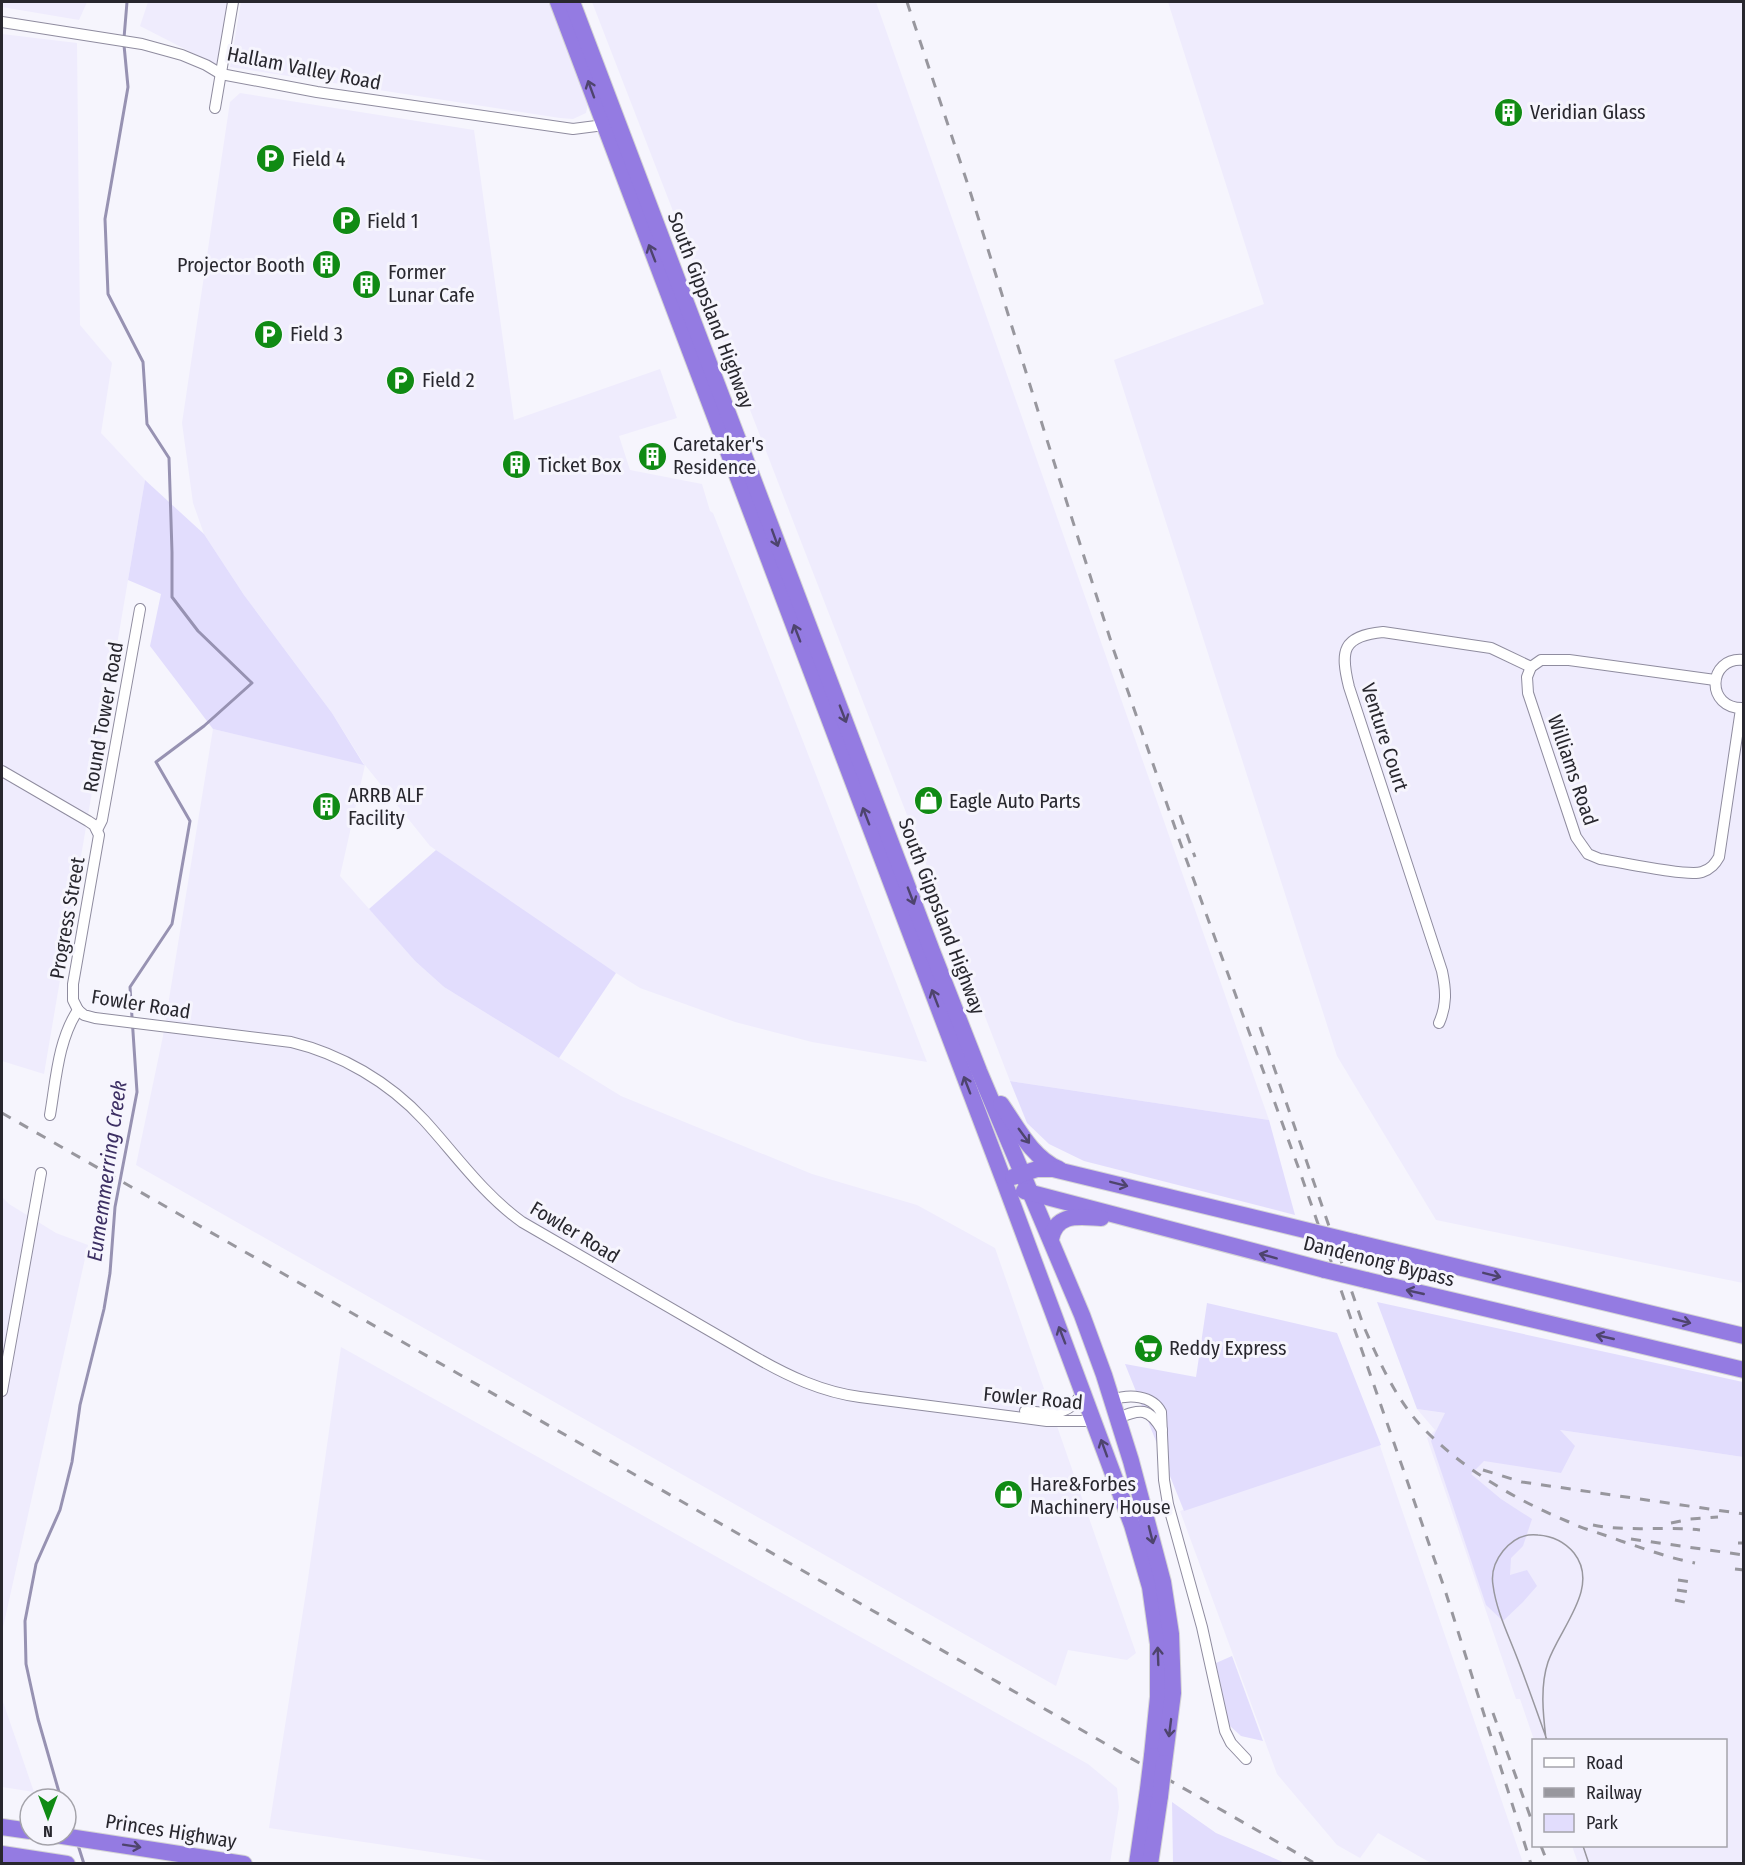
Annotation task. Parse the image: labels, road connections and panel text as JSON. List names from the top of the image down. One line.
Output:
{"streets":{"highway":["South Gippsland Highway","Dandenong Bypass","Princes Highway"],"street":["Hallam Valley Road","Round Tower Road","Venture Court","Williams Road","Progress Street","Fowler Road"]},"crossings":[["Hallam Valley Road","South Gippsland Highway"],["South Gippsland Highway","Fowler Road"],["South Gippsland Highway","Dandenong Bypass"],["Round Tower Road","Progress Street"],["Venture Court","Williams Road"],["Progress Street","Fowler Road"]],"one_way":["Princes Highway"],"water":["Eumemmerring Creek"],"places":{"building":["Veridian Glass","Projector Booth","Former Lunar Cafe","Caretaker's Residence","Ticket Box","ARRB ALF Facility"],"parking":["Field 4","Field 1","Field 3","Field 2"],"shop":["Eagle Auto Parts","Hare&Forbes Machinery House"],"supermarket":["Reddy Express"]},"legend":["Road","Railway","Park"],"north":"bottom"}
